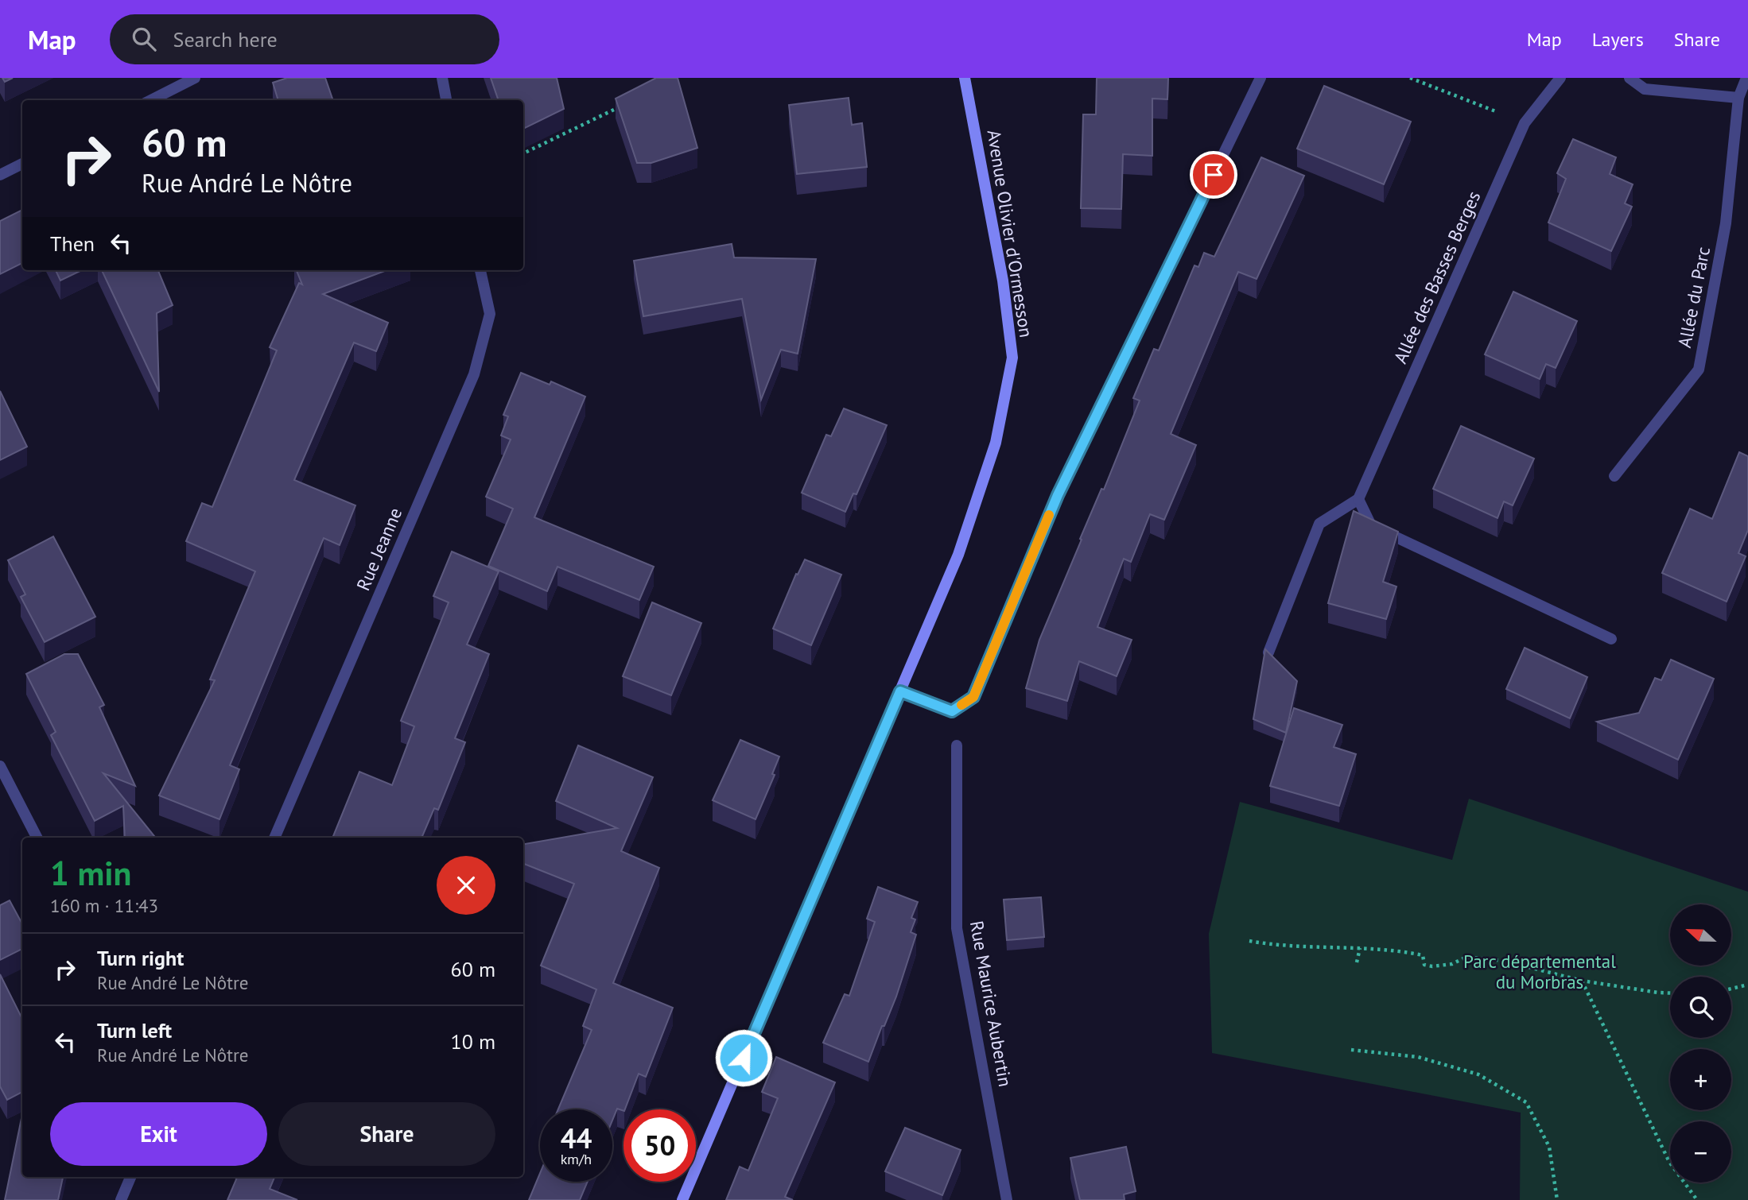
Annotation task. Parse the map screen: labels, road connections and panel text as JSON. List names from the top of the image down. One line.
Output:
{"streets":{"main road":["Avenue Olivier d'Ormesson"],"street":["Allée des Basses Berges","Allée du Parc","Rue Jeanne","Rue Maurice Aubertin"]},"parks":["Parc départemental du Morbras"],"north":"left","page":{"header":"Map","search":"Search here","nav":["Map","Layers","Share"],"turn":["60 m","Rue André Le Nôtre"],"then":"Then","heading":["1 min","160 m · 11:43"],"map_buttons":["+","−"],"list":[{"name":"Turn right","note":"Rue André Le Nôtre","value":"60 m"},{"name":"Turn left","note":"Rue André Le Nôtre","value":"10 m"}],"buttons":["Exit","Share"],"speed":"44 km/h","limit":"50"}}
